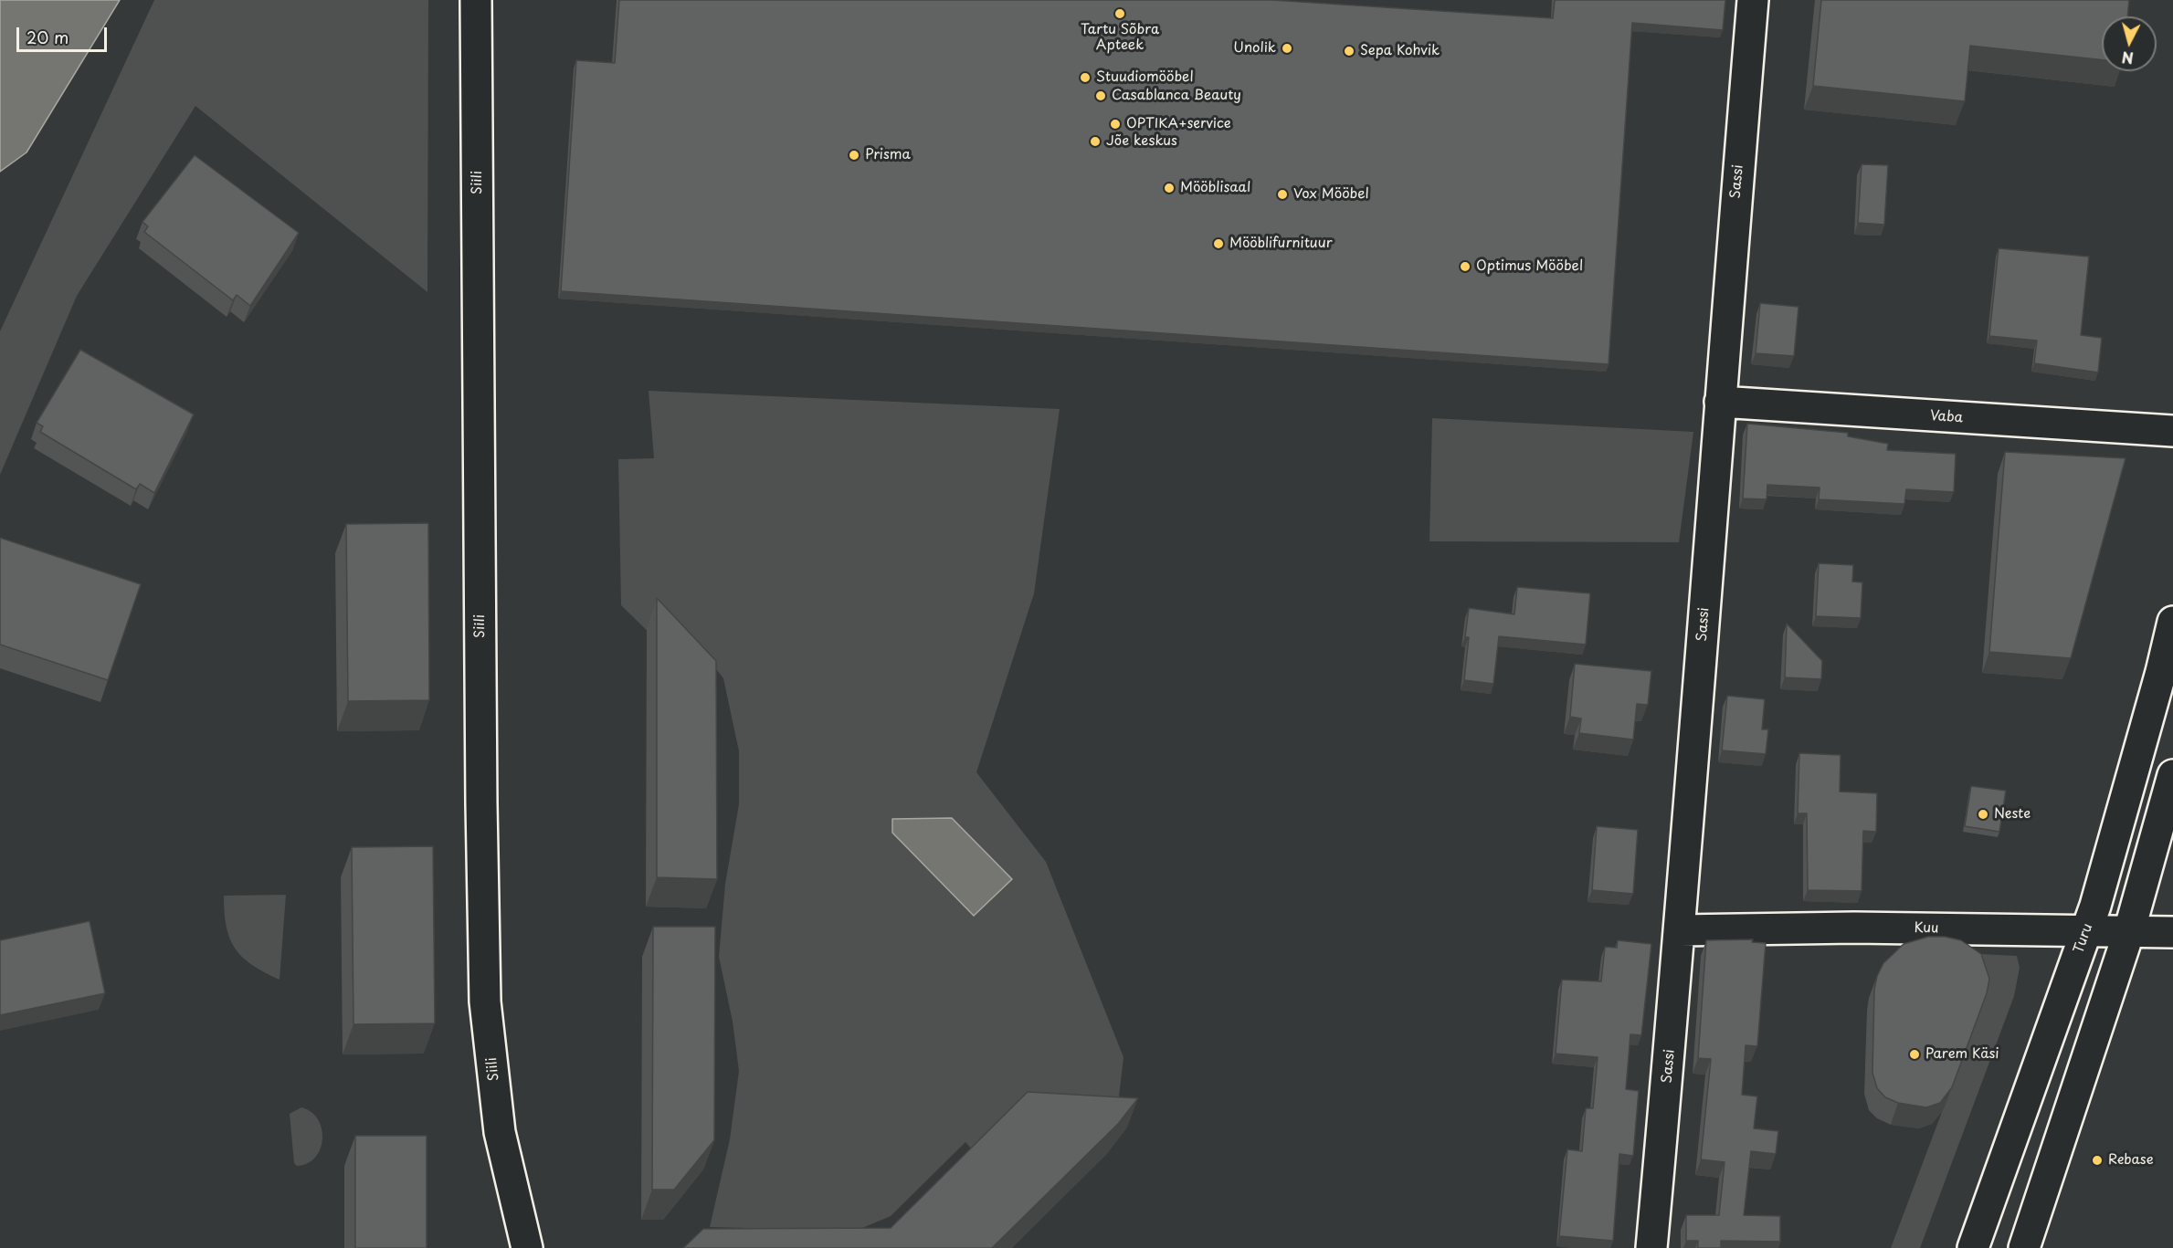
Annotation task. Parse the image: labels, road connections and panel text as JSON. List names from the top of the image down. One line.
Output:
{"streets":{"street":["Sassi","Siili","Vaba","Kuu","Turu"]},"crossings":[["Sassi","Vaba"],["Sassi","Kuu"],["Kuu","Turu"]],"places":["Tartu Sõbra Apteek","Unolik","Sepa Kohvik","Stuudiomööbel","Casablanca Beauty","OPTIKA+service","Jõe keskus","Prisma","Mööblisaal","Vox Mööbel","Mööblifurnituur","Optimus Mööbel","Neste","Parem Käsi","Rebase"],"scale_bar":"20 m","north":"bottom"}
